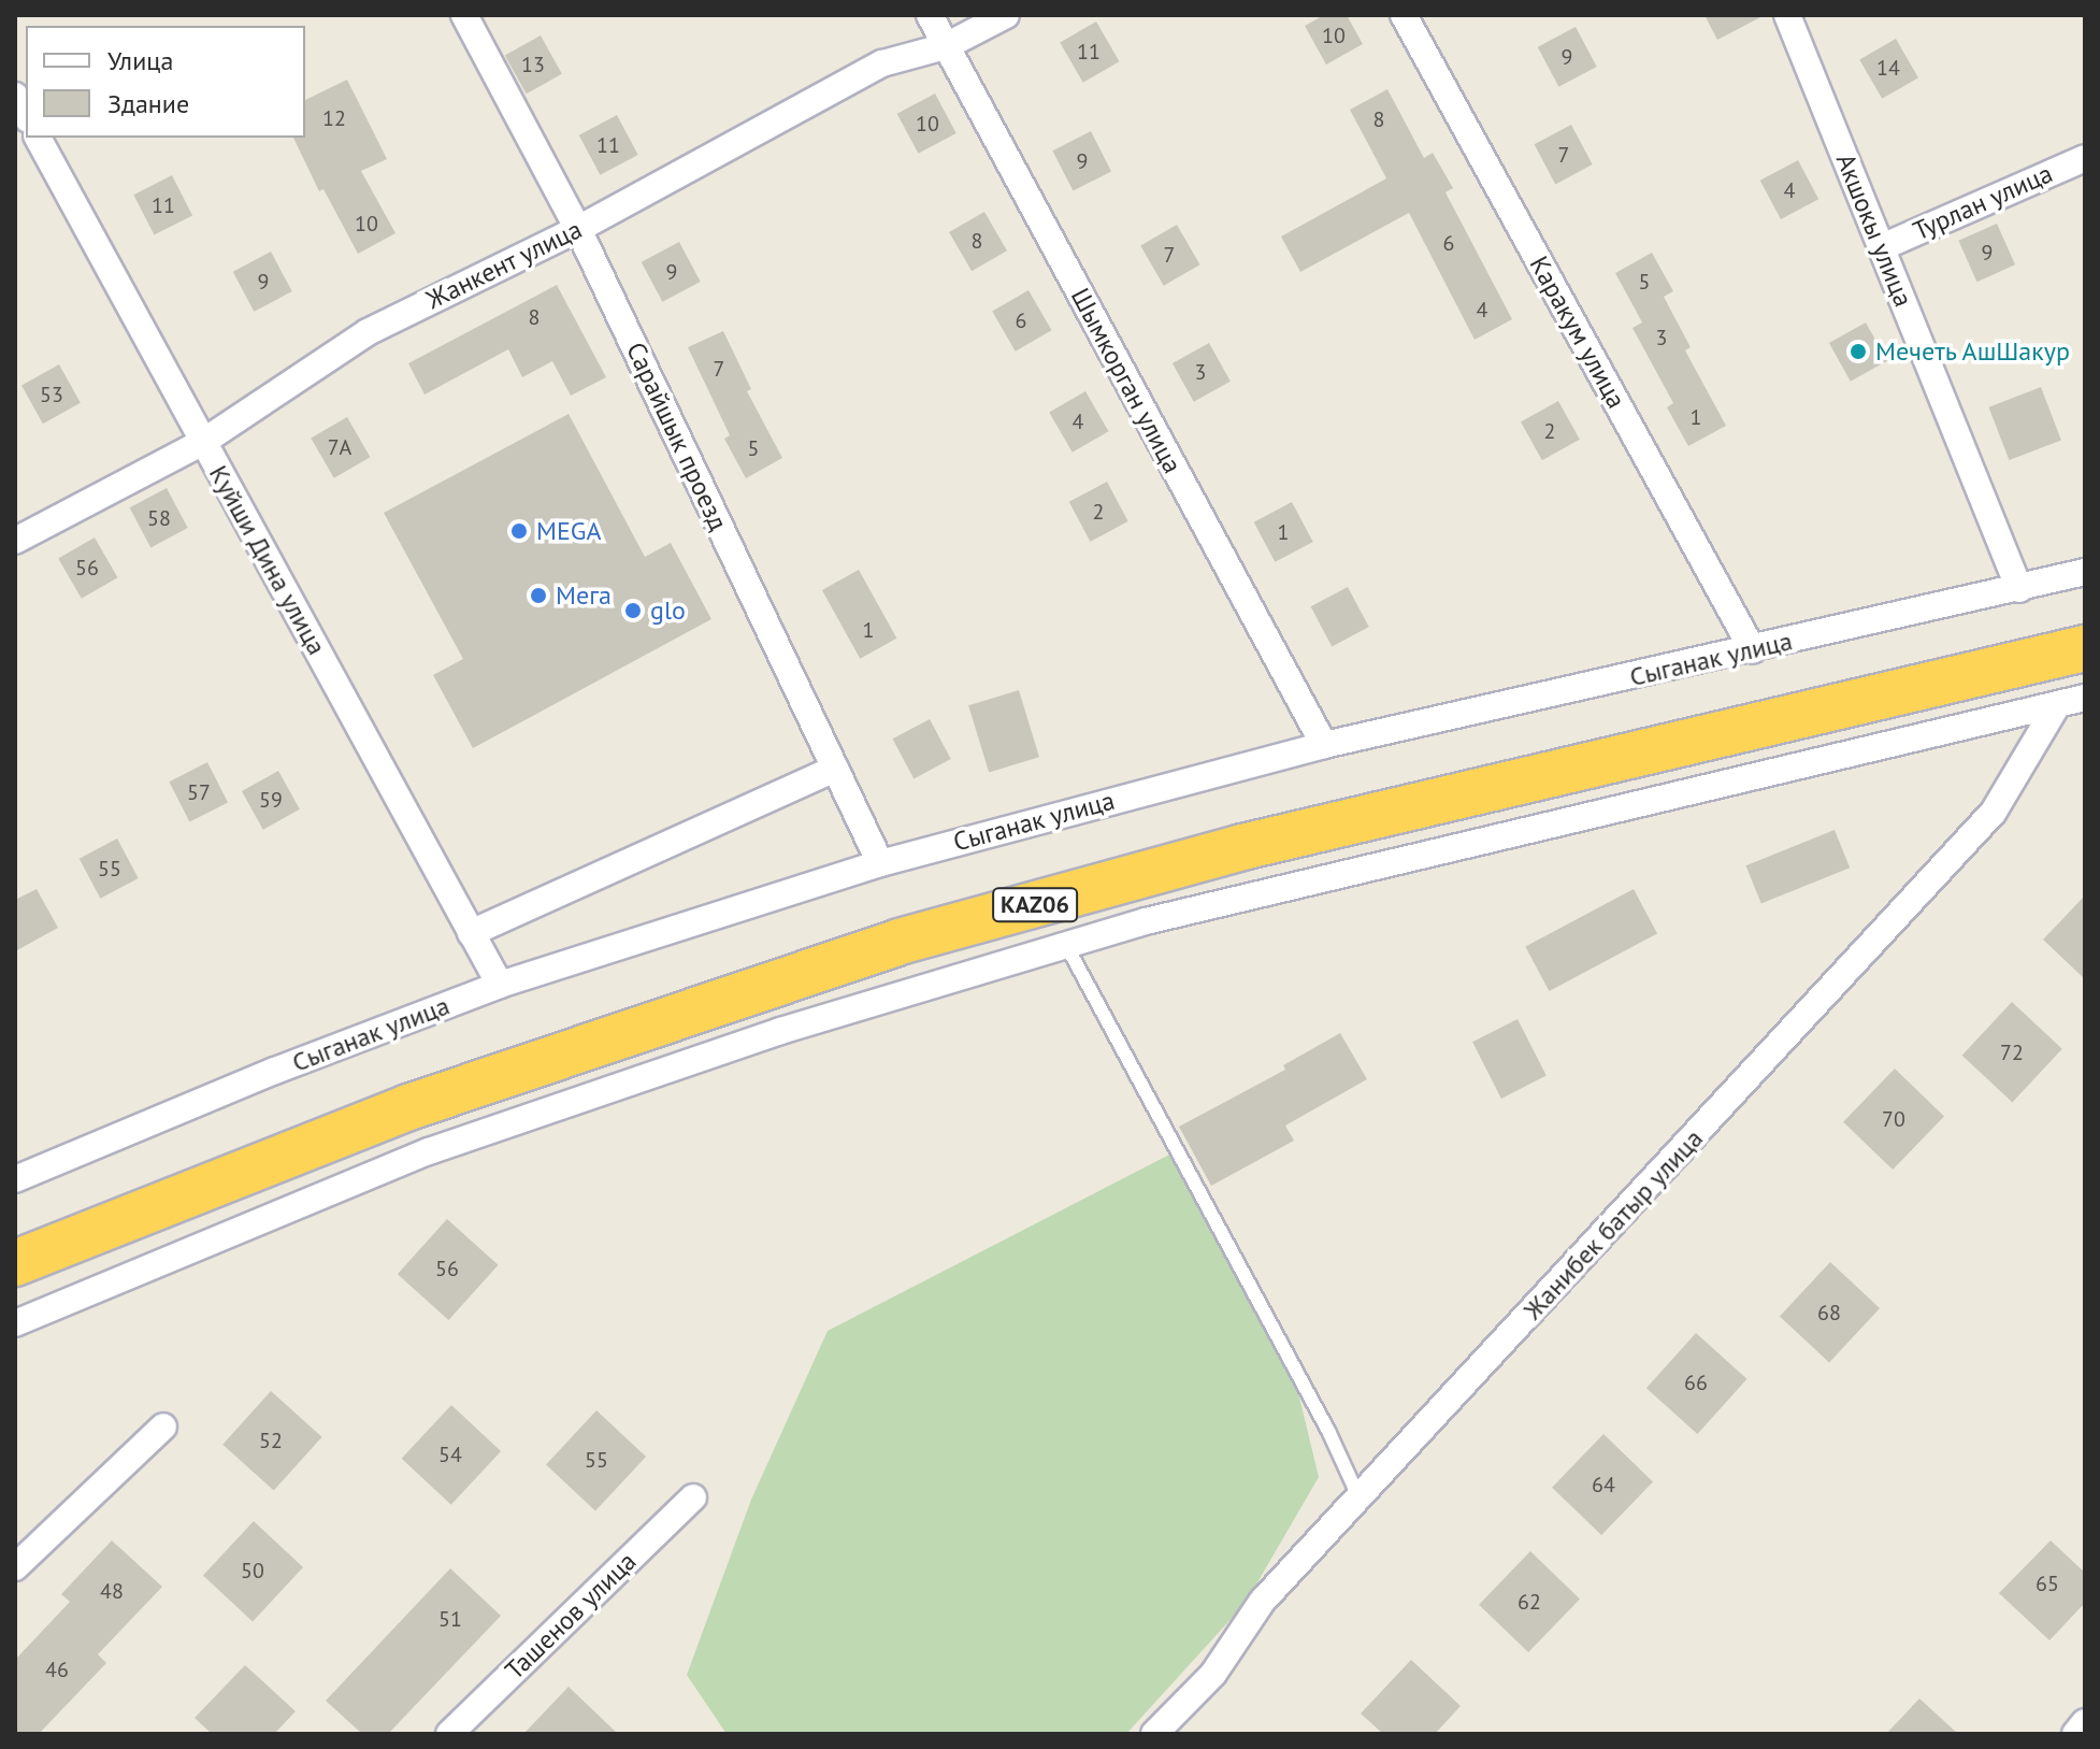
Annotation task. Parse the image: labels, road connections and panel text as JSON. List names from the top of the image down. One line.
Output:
{"streets":{"highway":["KАZ06"],"street":["Турлан улица","Акшокы улица","Жанкент улица","Каракум улица","Шымкорган улица","Сарайшык проезд","Куйши Дина улица","Сыганак улица","Жанибек батыр улица","Ташенов улица"]},"crossings":[["Турлан улица","Акшокы улица"],["Акшокы улица","Сыганак улица"],["Жанкент улица","Шымкорган улица"],["Жанкент улица","Сарайшык проезд"],["Жанкент улица","Куйши Дина улица"],["Каракум улица","Сыганак улица"],["Шымкорган улица","Сыганак улица"],["Сарайшык проезд","Сыганак улица"],["Куйши Дина улица","Сыганак улица"]],"places":["Мечеть АшШакур","MEGA","Мега","glo"],"house_numbers":["10","11","9","13","14","12","8","10","11","7","9","4","11","10","8","6","9","7","9","9","5","4","8","6","3","7","3","53","1","4","2","7А","5","2","58","1","56","1","57","59","55","72","70","56","68","66","52","54","55","64","50","65","48","62","51","46"],"legend":["Улица","Здание"]}
